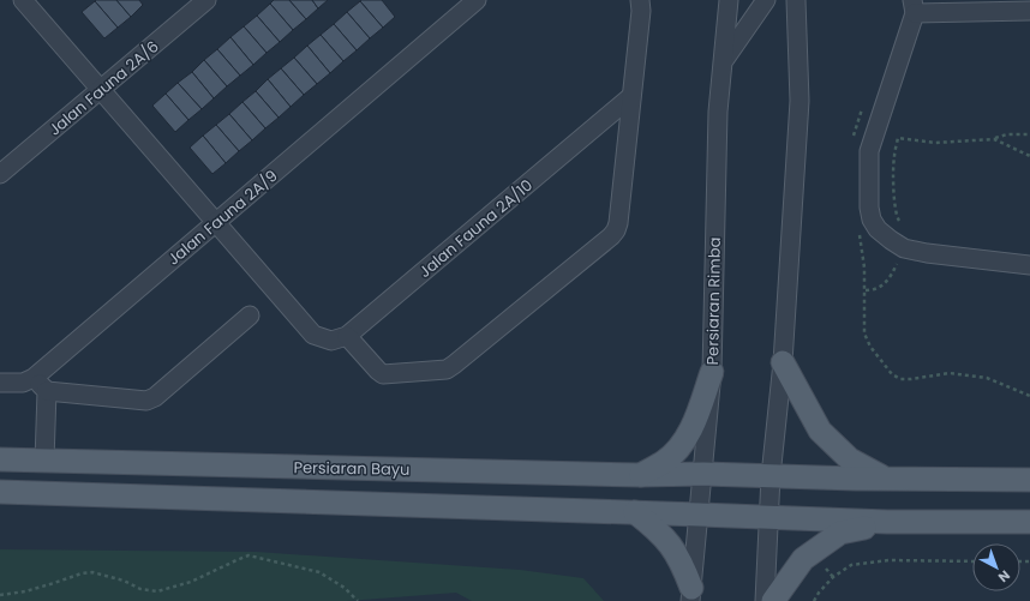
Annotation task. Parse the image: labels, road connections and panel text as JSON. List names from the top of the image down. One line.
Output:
{"streets":{"main road":["Persiaran Bayu"],"street":["Jalan Fauna 2A/6","Jalan Fauna 2A/9","Jalan Fauna 2A/10","Persiaran Rimba"]},"crossings":[["Persiaran Rimba","Persiaran Bayu"]],"north":"bottom right"}
